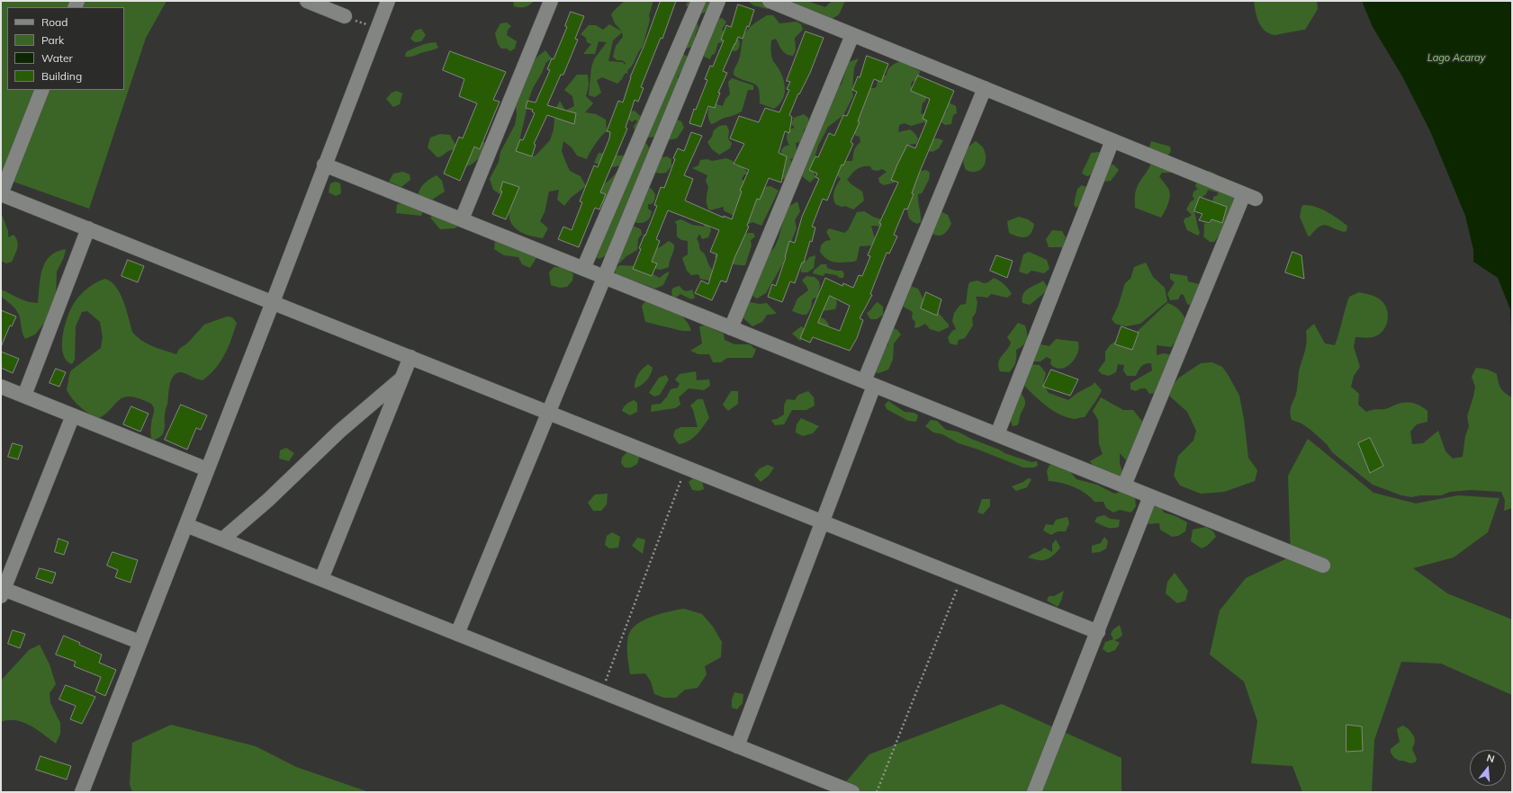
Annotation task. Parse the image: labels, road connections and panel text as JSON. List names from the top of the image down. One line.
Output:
{"water":["Lago Acaray"],"legend":["Road","Park","Water","Building"],"north":"top"}
